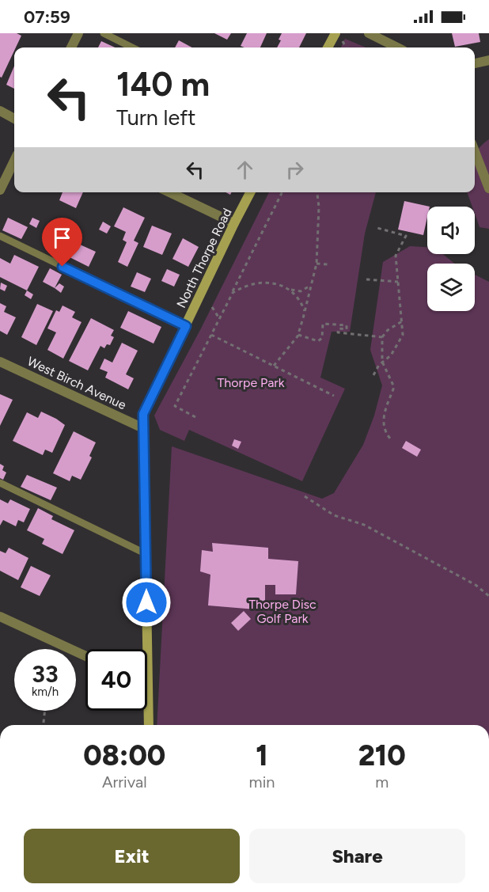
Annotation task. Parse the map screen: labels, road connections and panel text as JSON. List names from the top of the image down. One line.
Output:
{"streets":{"street":["North Thorpe Road","West Birch Avenue"]},"crossings":[["North Thorpe Road","West Birch Avenue"]],"parks":["Thorpe Park","Thorpe Disc Golf Park"],"page":{"status":"07:59","turn":["140 m","Turn left"],"speed":"33 km/h","limit":"40","eta":["08:00","Arrival","1","min","210","m"],"buttons":["Exit","Share"]}}
